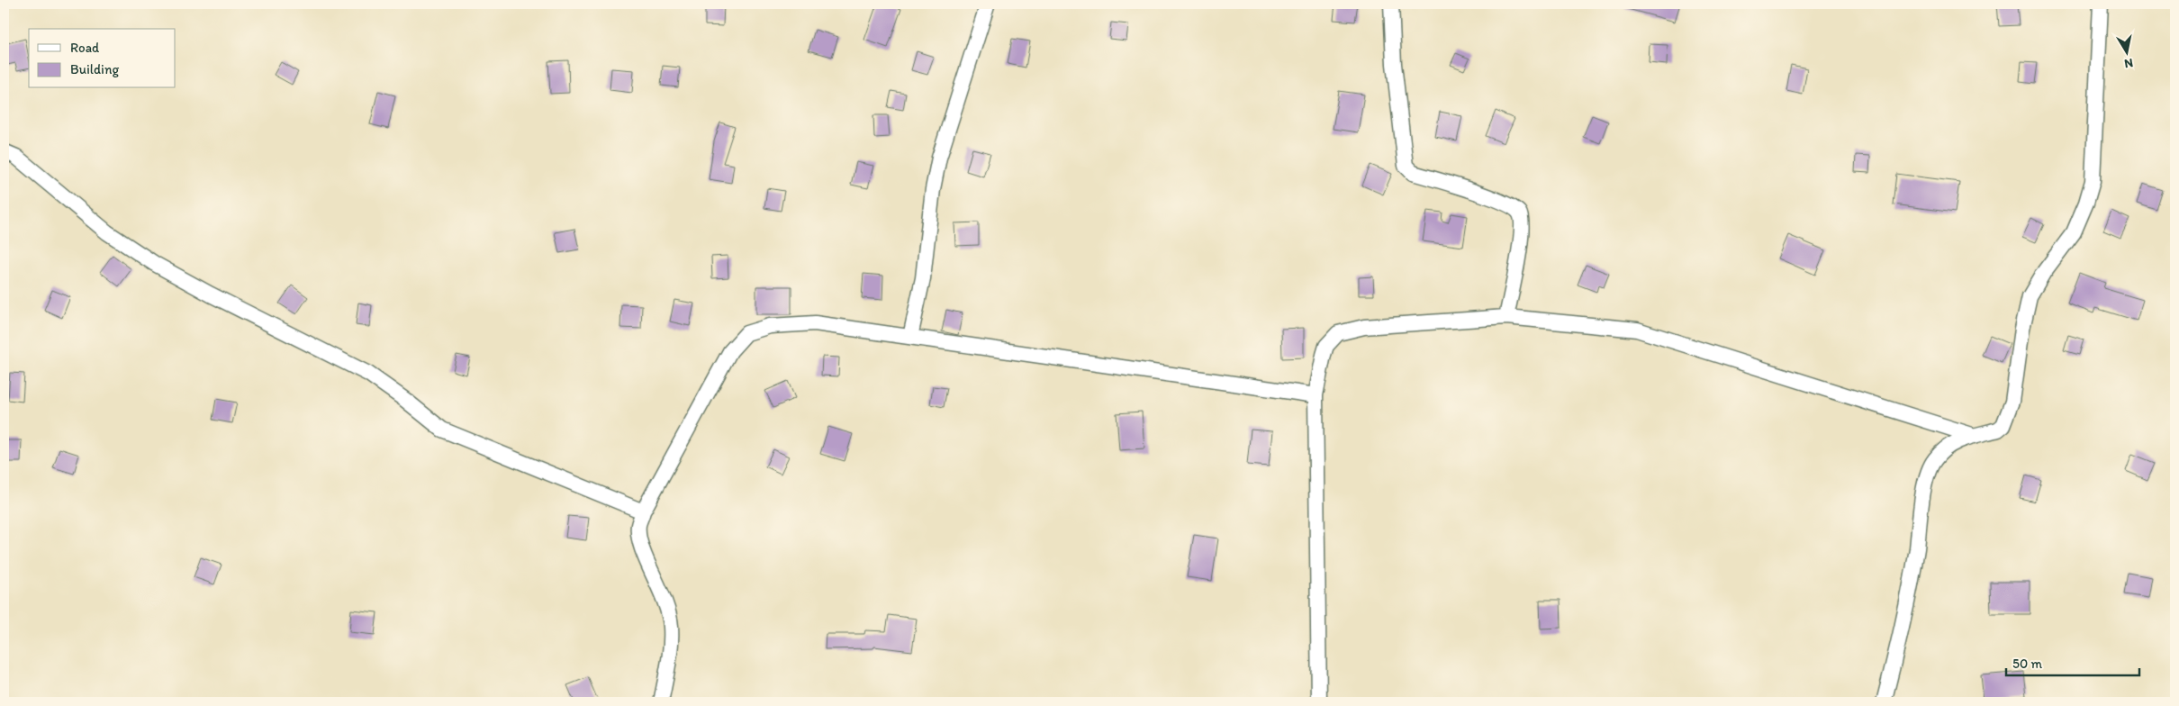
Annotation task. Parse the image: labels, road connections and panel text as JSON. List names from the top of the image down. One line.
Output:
{"legend":["Road","Building"],"scale_bar":"50 m","north":"bottom"}
